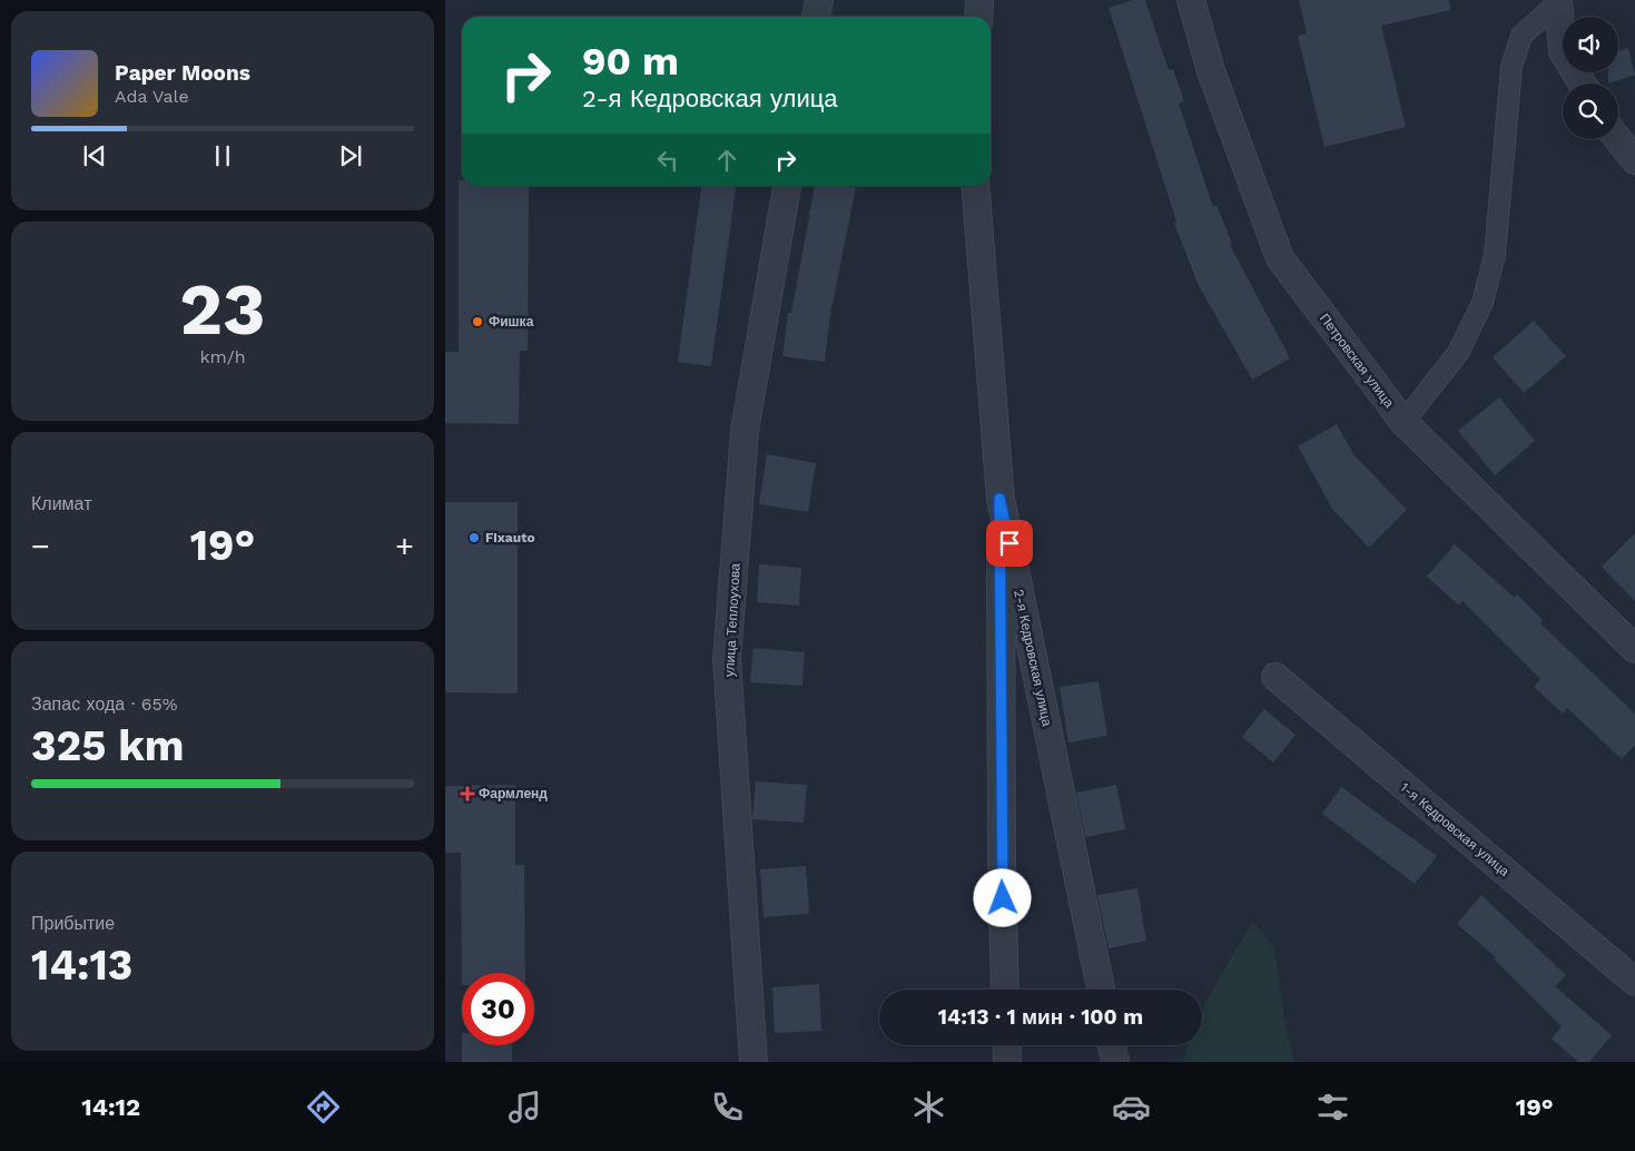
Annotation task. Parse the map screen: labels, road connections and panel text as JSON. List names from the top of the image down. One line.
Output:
{"streets":{"street":["Петровская улица","улица Теплоухова","2-я Кедровская улица","1-я Кедровская улица"]},"places":{"other":["Фишка","Fixauto"],"health":["Фармленд"]},"page":{"turn":["90 m","2-я Кедровская улица"],"song":["Paper Moons","Ada Vale"],"tile":[["23","km/h"],"Климат",["Запас хода · 65%","325 km"],["Прибытие","14:13"]],"heat":["−","19°","+"],"limit":"30","trip":"14:13 · 1 мин · 100 m","tabs":["14:12","19°"]}}
